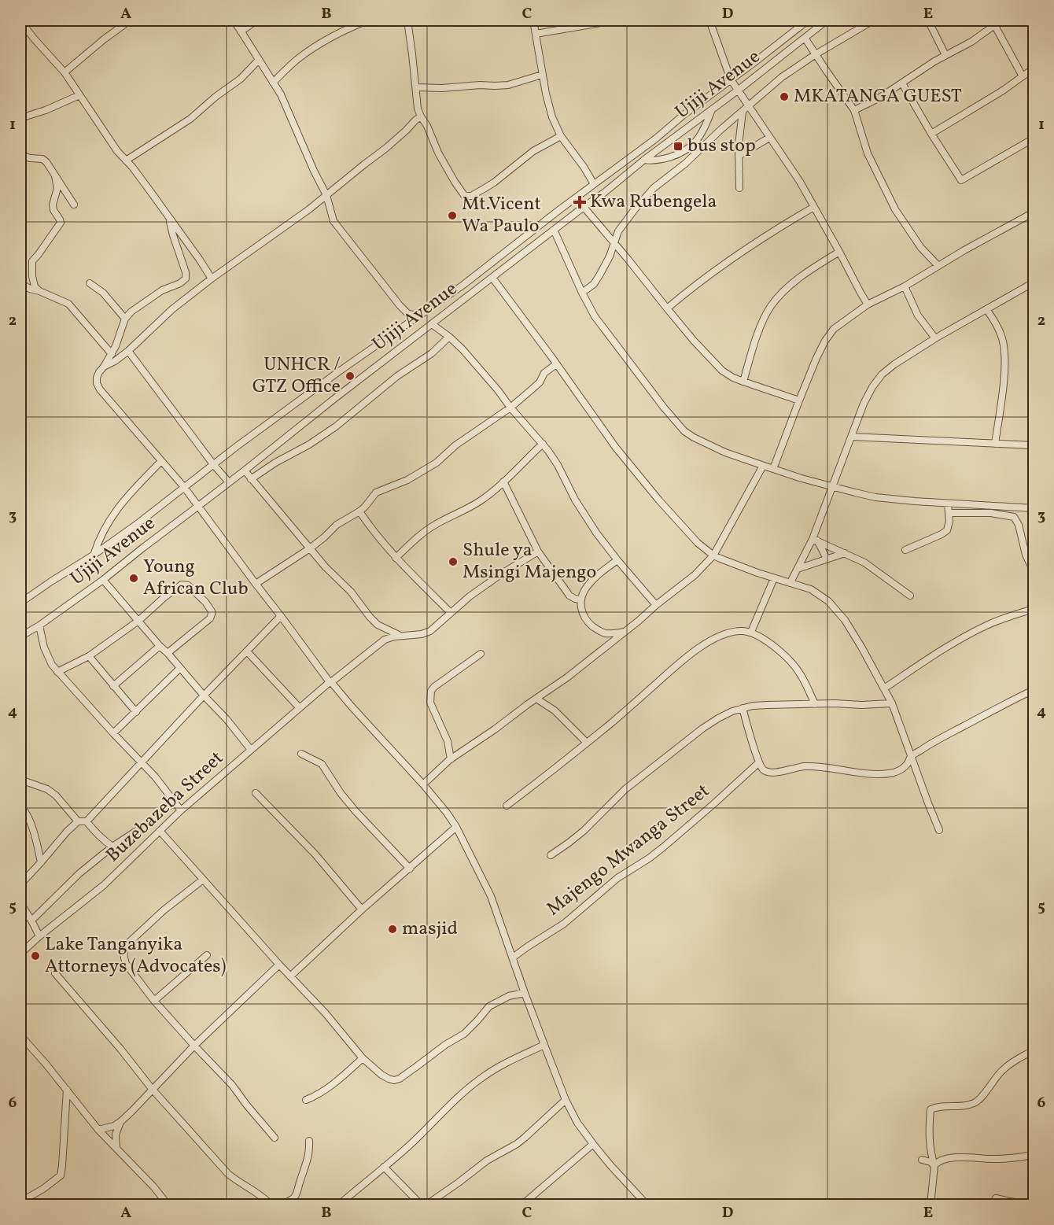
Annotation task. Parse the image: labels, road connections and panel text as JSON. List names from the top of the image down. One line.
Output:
{"streets":{"street":["Ujiji Avenue","Buzebazeba Street","Majengo Mwanga Street"]},"places":{"other":["MKATANGA GUEST","Mt.Vicent Wa Paulo","UNHCR / GTZ Office","Shule ya Msingi Majengo","Young African Club","masjid","Lake Tanganyika Attorneys (Advocates)"],"transit":["bus stop"],"health":["Kwa Rubengela"]},"grid":{"columns":["A","B","C","D","E"],"rows":["1","2","3","4","5","6"]}}
